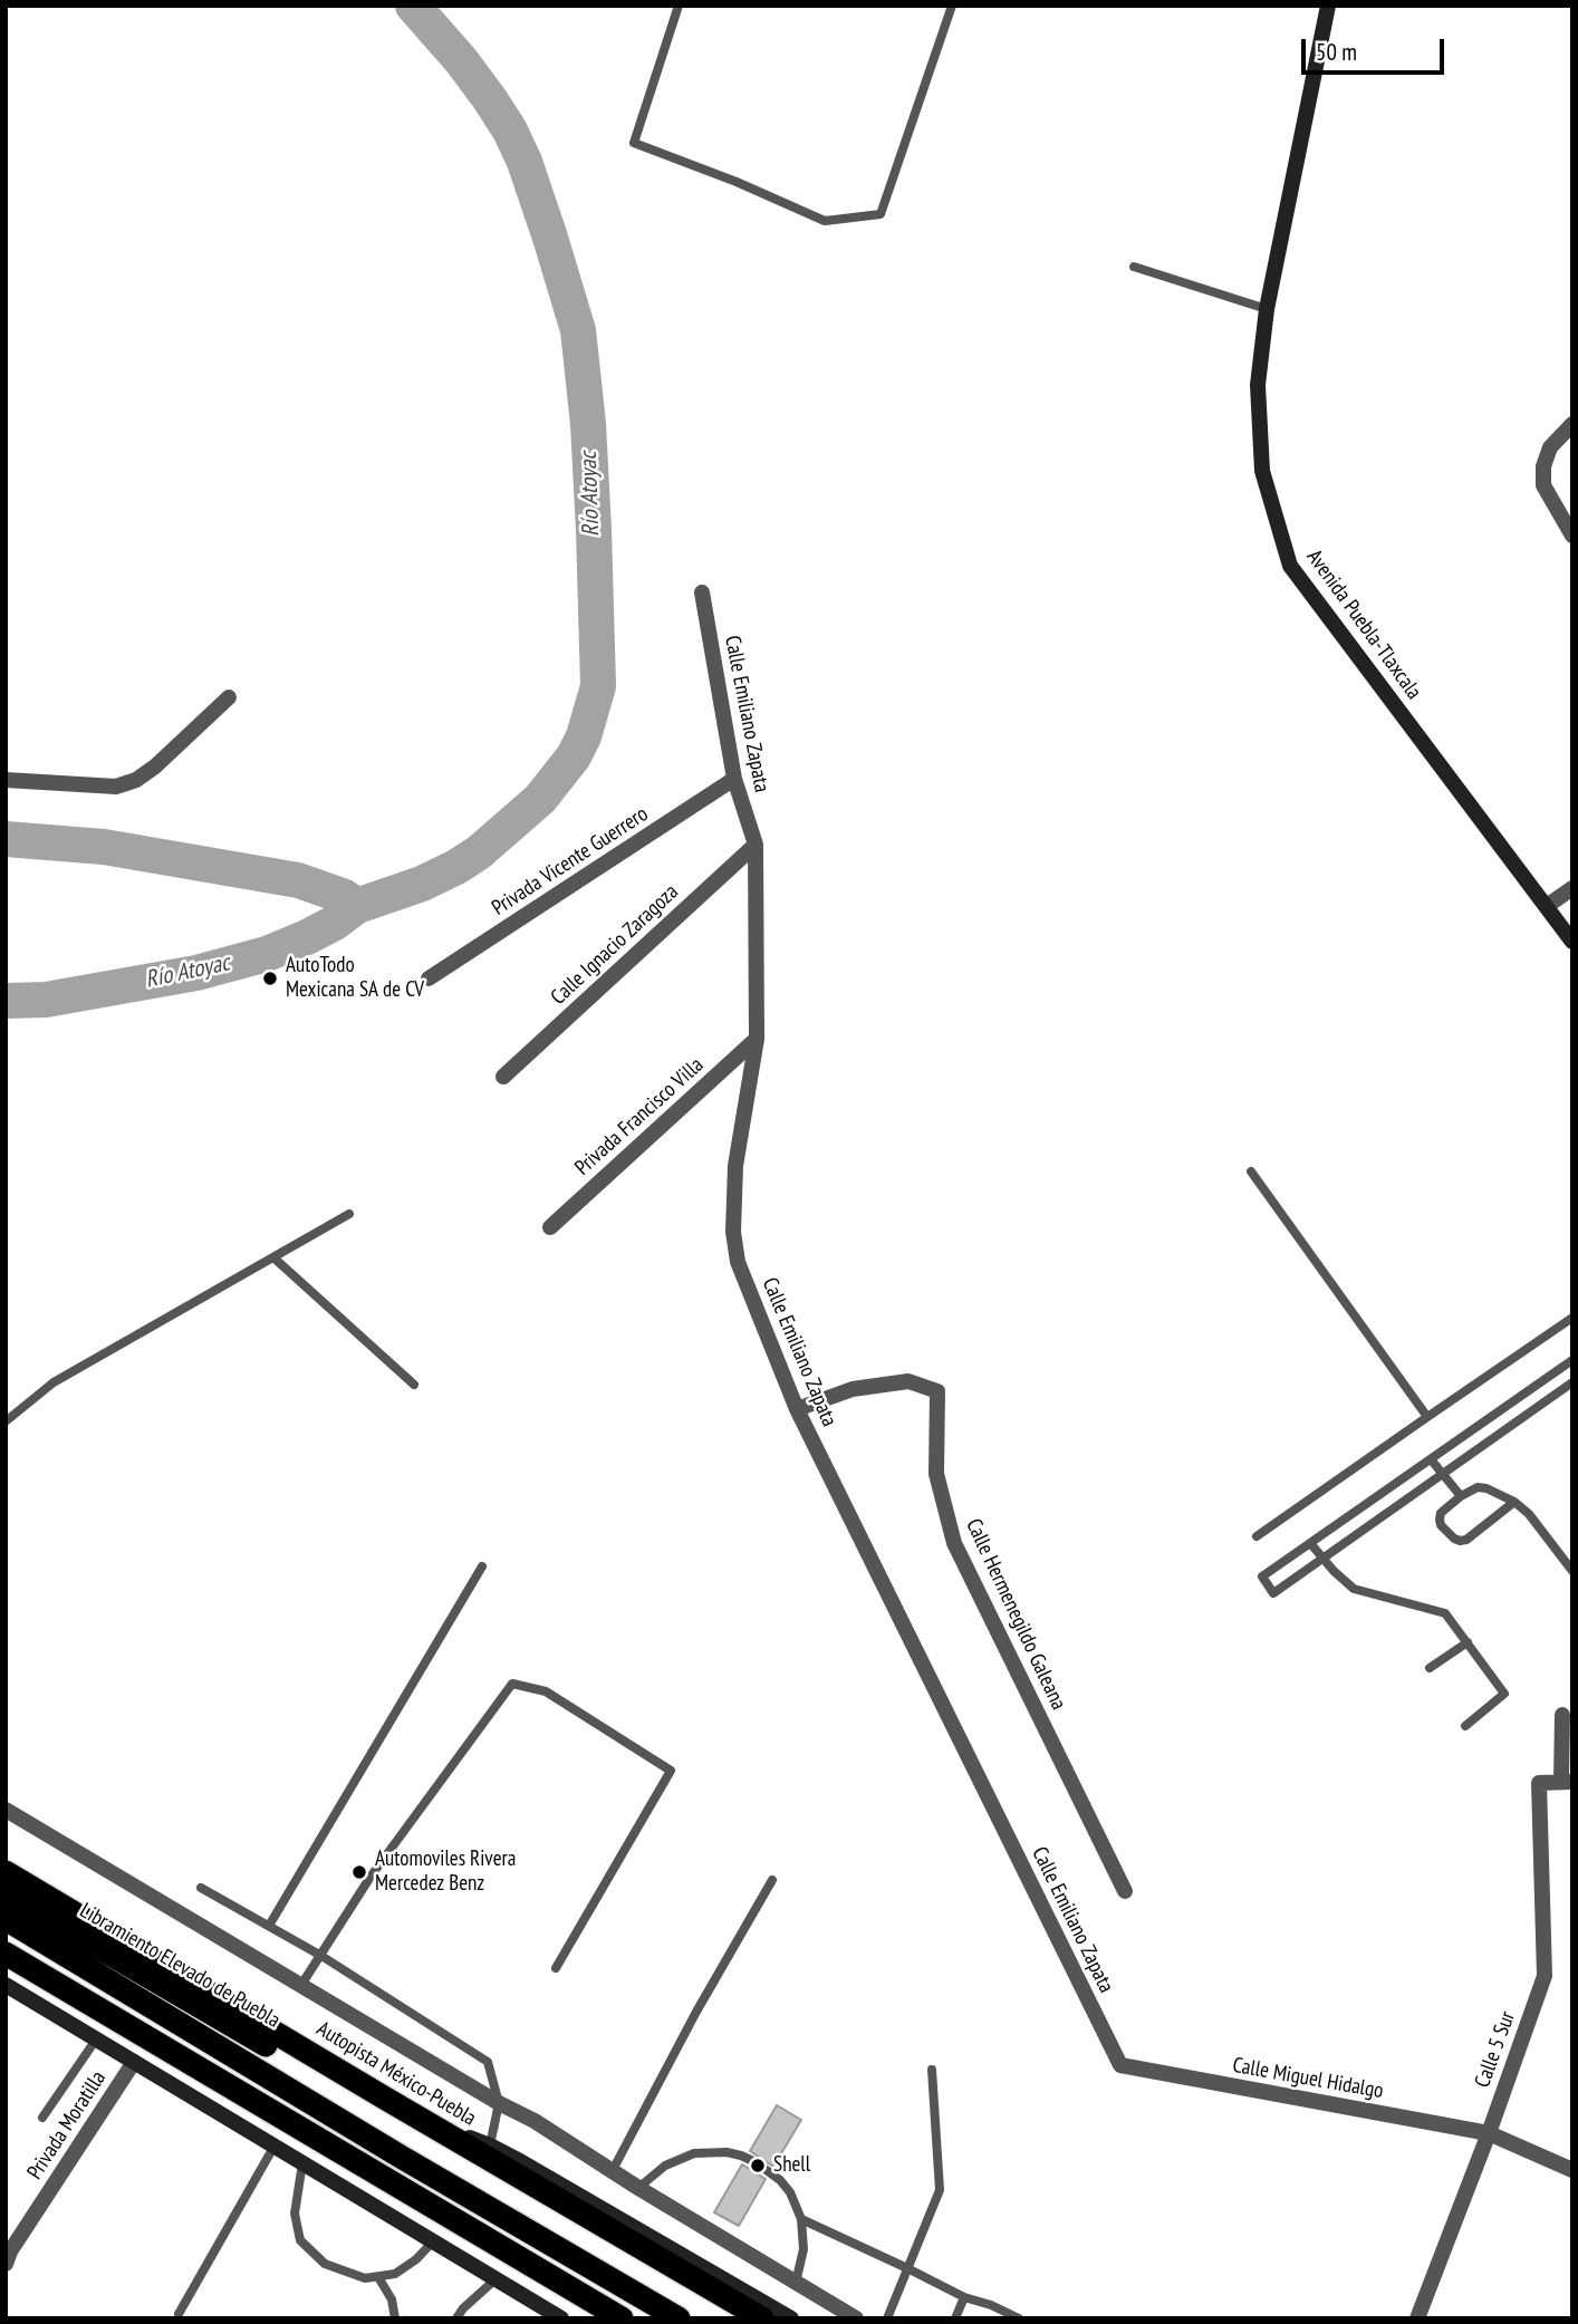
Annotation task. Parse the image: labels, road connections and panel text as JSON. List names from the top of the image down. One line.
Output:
{"streets":{"highway":["Libramiento Elevado de Puebla","Autopista México-Puebla"],"street":["Avenida Puebla-Tlaxcala","Calle Emiliano Zapata","Privada Vicente Guerrero","Calle Ignacio Zaragoza","Privada Francisco Villa","Calle Hermenegildo Galeana","Calle 5 Sur","Calle Miguel Hidalgo","Privada Moratilla"]},"crossings":[["Calle Emiliano Zapata","Privada Vicente Guerrero"],["Calle Emiliano Zapata","Calle Ignacio Zaragoza"],["Calle Emiliano Zapata","Privada Francisco Villa"],["Calle Emiliano Zapata","Calle Hermenegildo Galeana"],["Calle Emiliano Zapata","Calle Miguel Hidalgo"],["Calle 5 Sur","Calle Miguel Hidalgo"]],"water":["Río Atoyac"],"places":["AutoTodo Mexicana SA de CV","Automoviles Rivera Mercedez Benz","Shell"],"scale_bar":"50 m"}
